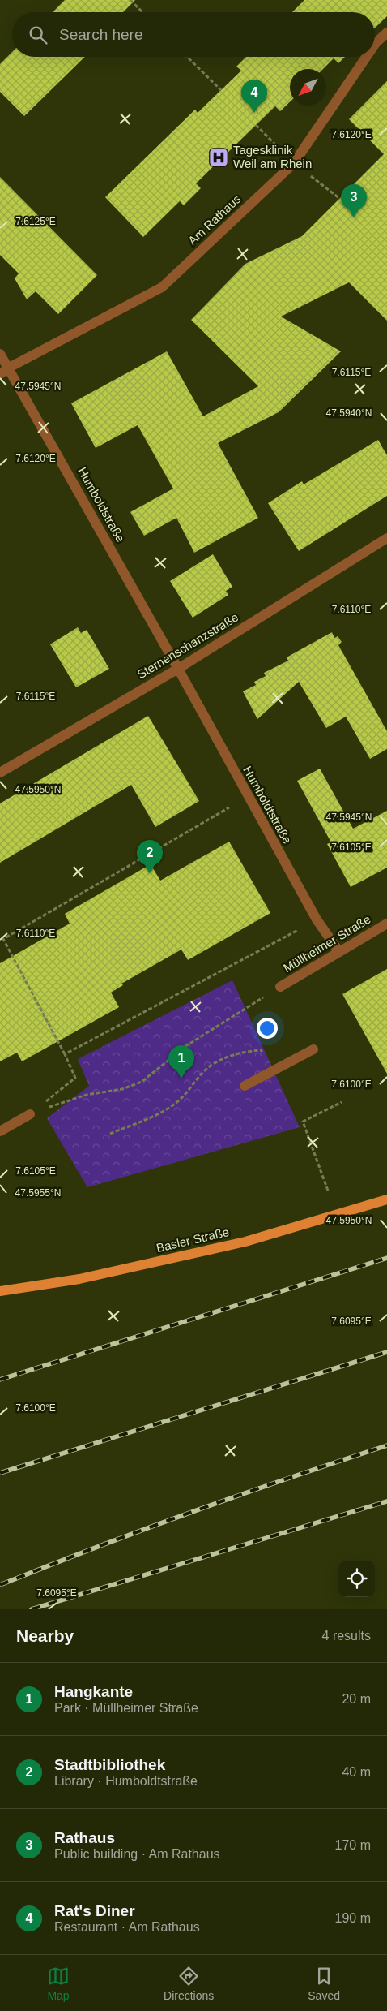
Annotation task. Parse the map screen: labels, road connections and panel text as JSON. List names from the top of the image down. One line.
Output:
{"streets":{"main road":["Basler Straße"],"street":["Am Rathaus","Humboldstraße","Sternenschanzstraße","Humboldtstraße","Müllheimer Straße"]},"crossings":[["Am Rathaus","Humboldstraße"],["Humboldstraße","Sternenschanzstraße"],["Humboldstraße","Humboldtstraße"],["Sternenschanzstraße","Humboldtstraße"],["Humboldtstraße","Müllheimer Straße"]],"places":{"hospital":["Tagesklinik Weil am Rhein"]},"north":"bottom left","page":{"search":"Search here","pins":["4","3","2","1"],"heading":["Nearby","4 results"],"list":[{"mark":"1","name":"Hangkante","note":"Park · Müllheimer Straße","value":"20 m"},{"mark":"2","name":"Stadtbibliothek","note":"Library · Humboldtstraße","value":"40 m"},{"mark":"3","name":"Rathaus","note":"Public building · Am Rathaus","value":"170 m"},{"mark":"4","name":"Rat's Diner","note":"Restaurant · Am Rathaus","value":"190 m"}],"nav":["Map","Directions","Saved"]},"coordinates":["7.6120°E","7.6125°E","7.6115°E","47.5945°N","47.5940°N","7.6110°E","47.5950°N","7.6105°E","7.6100°E","47.5955°N","7.6095°E"]}
